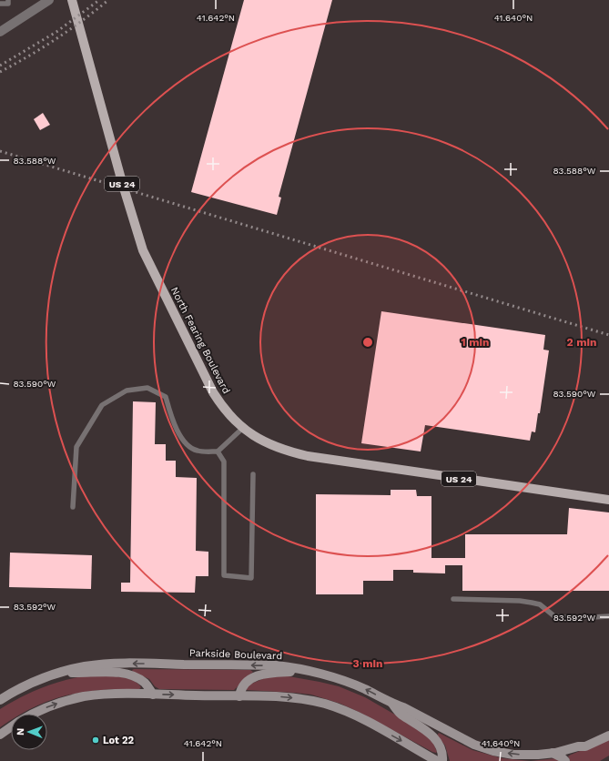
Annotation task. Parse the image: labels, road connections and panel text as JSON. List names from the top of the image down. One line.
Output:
{"streets":{"main road":["US 24","North Fearing Boulevard"],"street":["Parkside Boulevard"]},"places":["Lot 22"],"north":"left","coordinates":["41.642°N","41.640°N","83.588°W","83.590°W","83.592°W"],"rings":["1 min","2 min","3 min"]}
